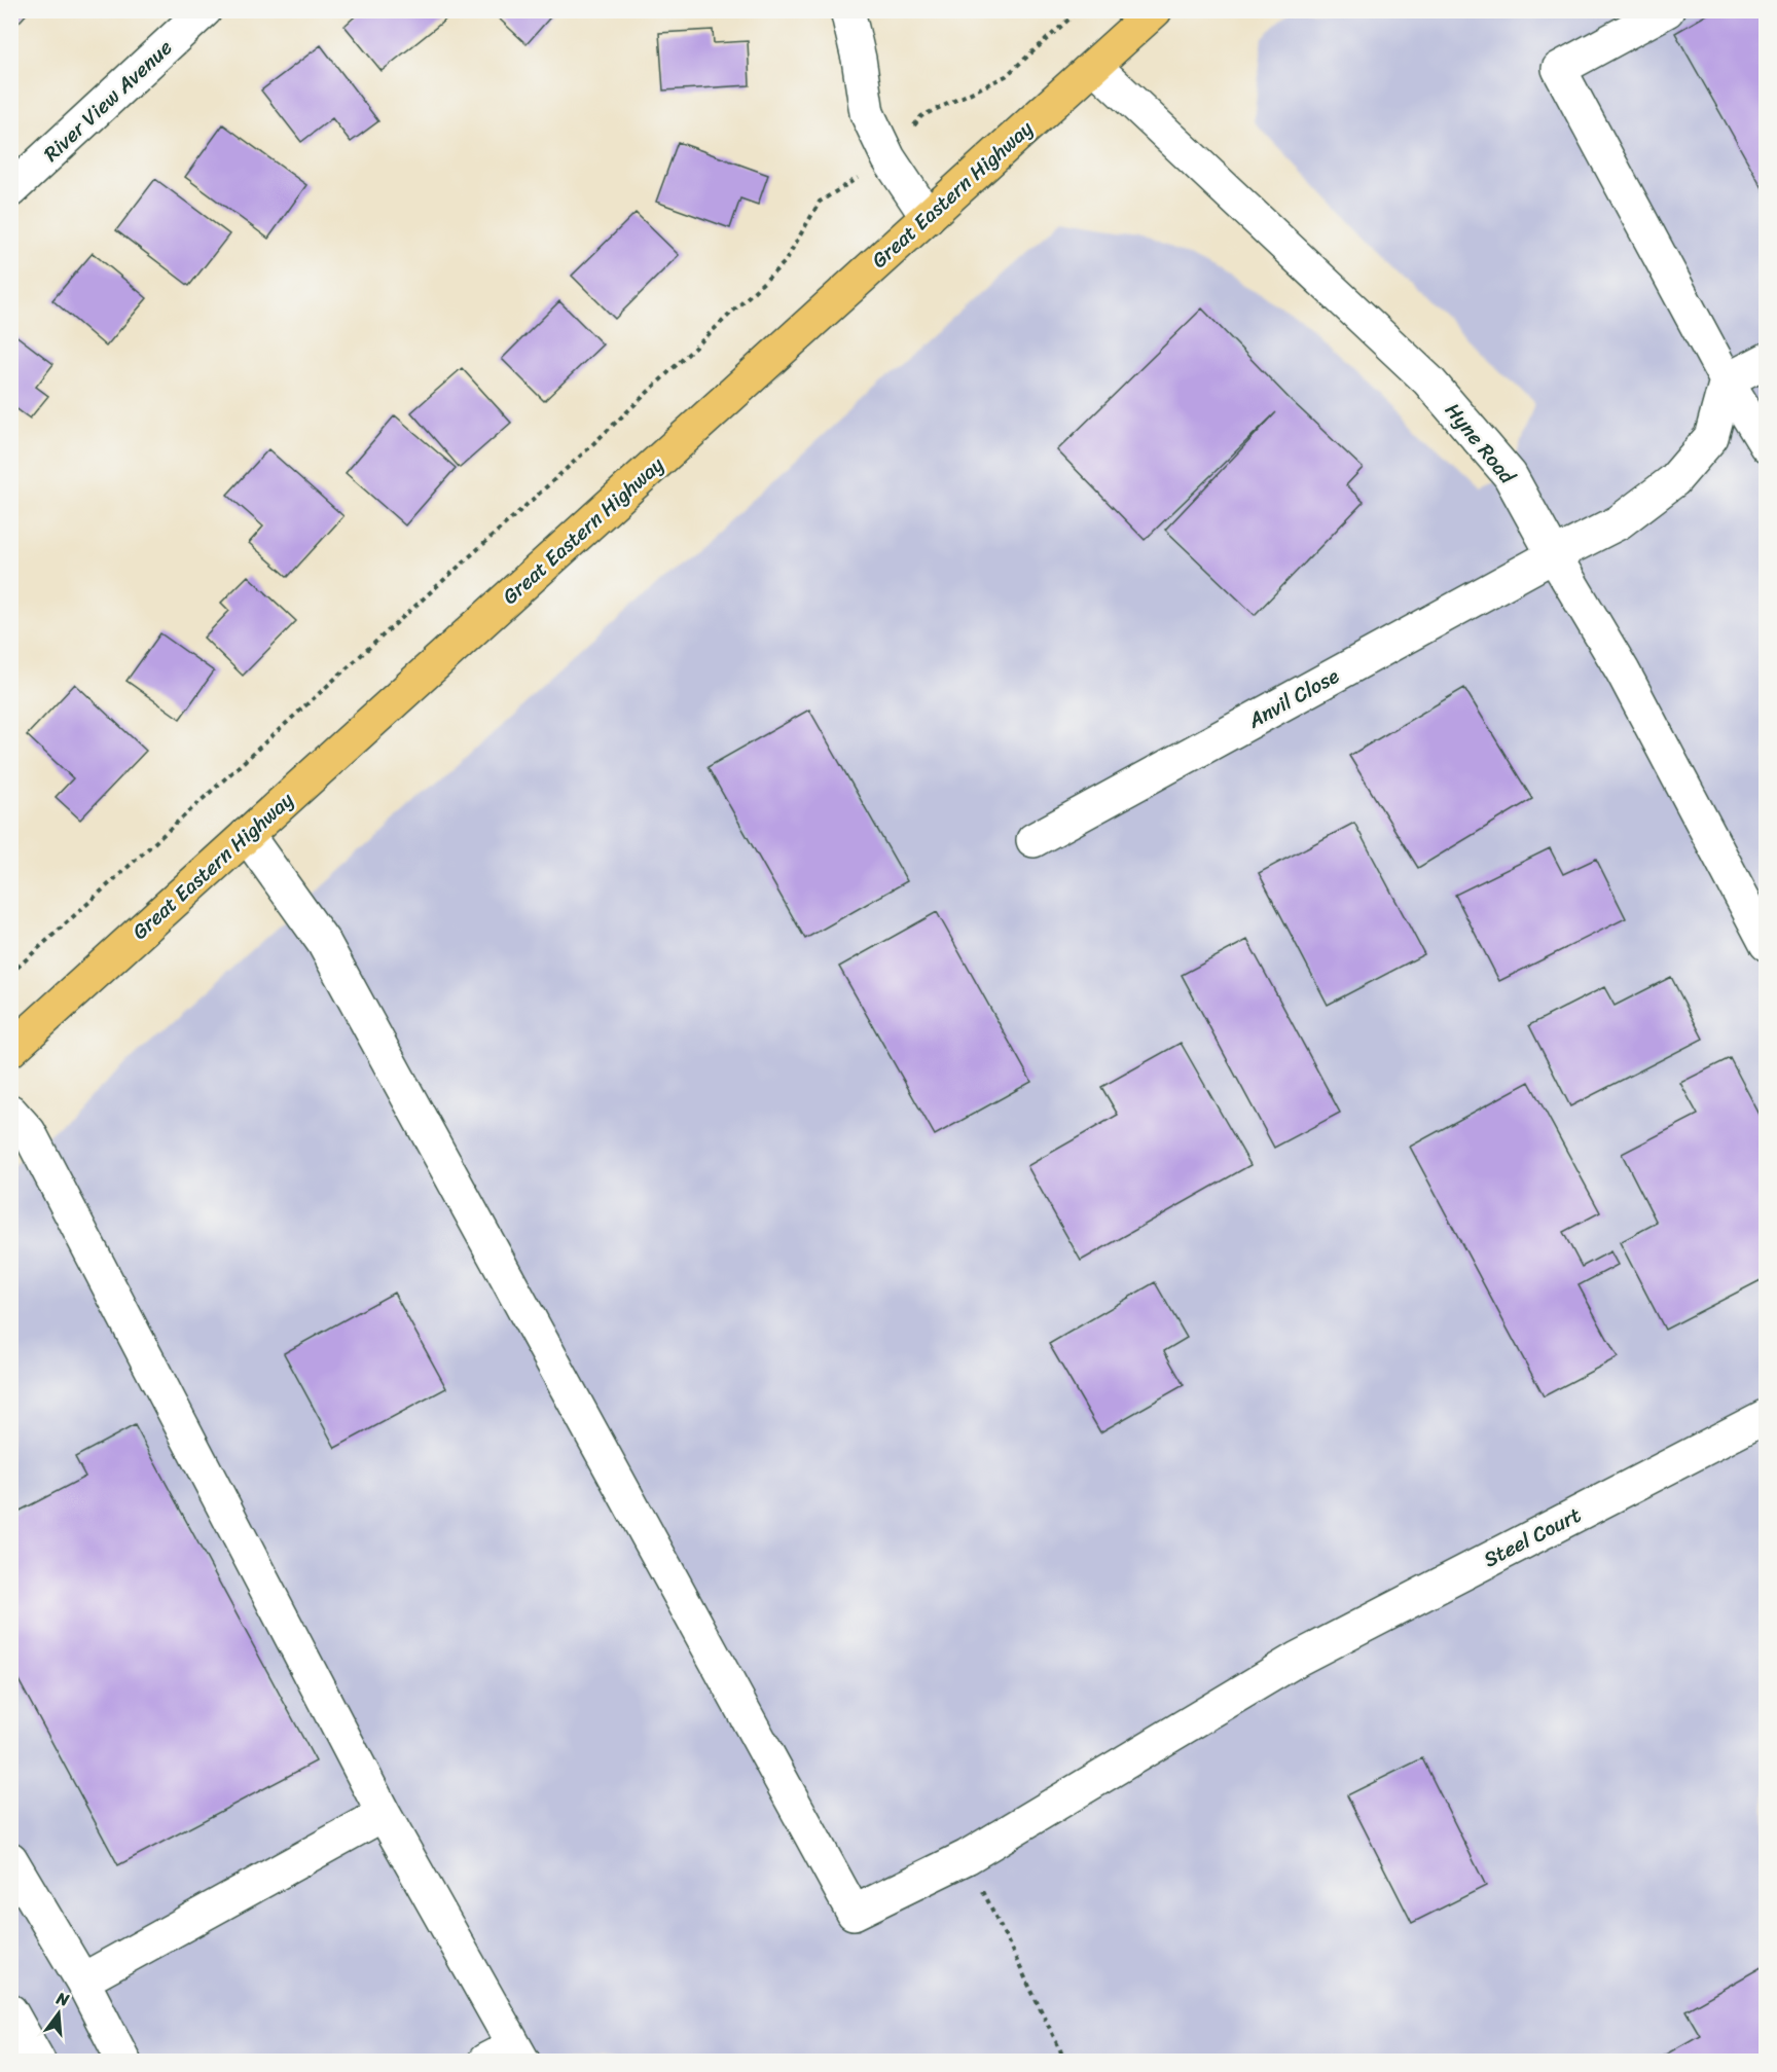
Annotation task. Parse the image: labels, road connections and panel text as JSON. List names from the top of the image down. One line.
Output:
{"streets":{"highway":["Great Eastern Highway"],"street":["River View Avenue","Hyne Road","Anvil Close","Steel Court"]},"crossings":[["Great Eastern Highway","Hyne Road"],["Great Eastern Highway","Steel Court"],["Hyne Road","Anvil Close"]],"north":"top"}
